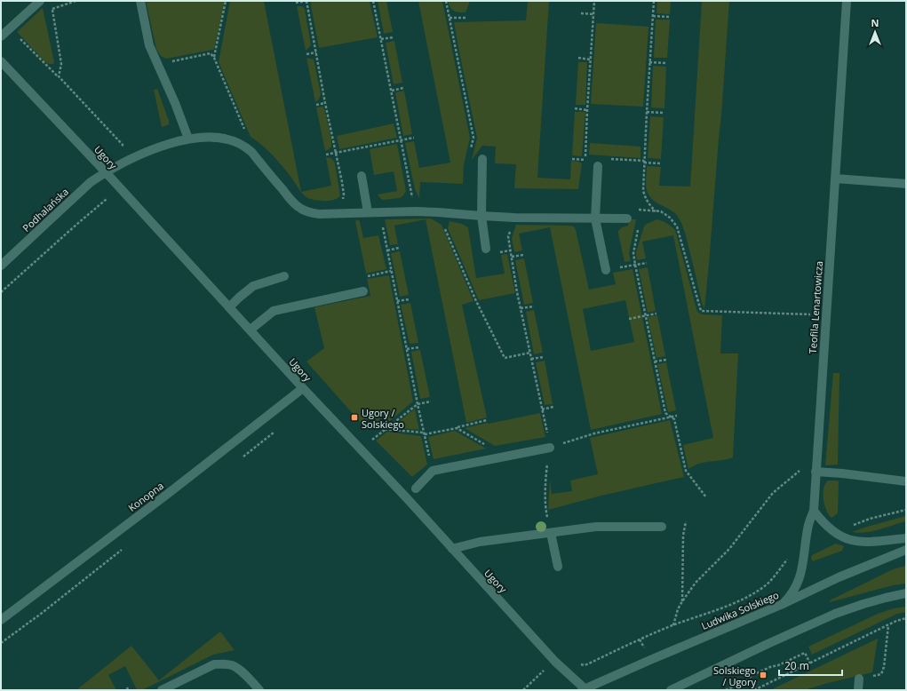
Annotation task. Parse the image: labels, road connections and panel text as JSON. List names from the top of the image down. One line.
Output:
{"streets":{"street":["Ugory","Podhalańska","Teofila Lenartowicza","Konopna","Ludwika Solskiego"]},"crossings":[["Ugory","Podhalańska"],["Ugory","Konopna"],["Ugory","Ludwika Solskiego"],["Teofila Lenartowicza","Ludwika Solskiego"]],"places":{"transit":["Ugory / Solskiego","Solskiego / Ugory"]},"scale_bar":"20 m","north":"top"}
